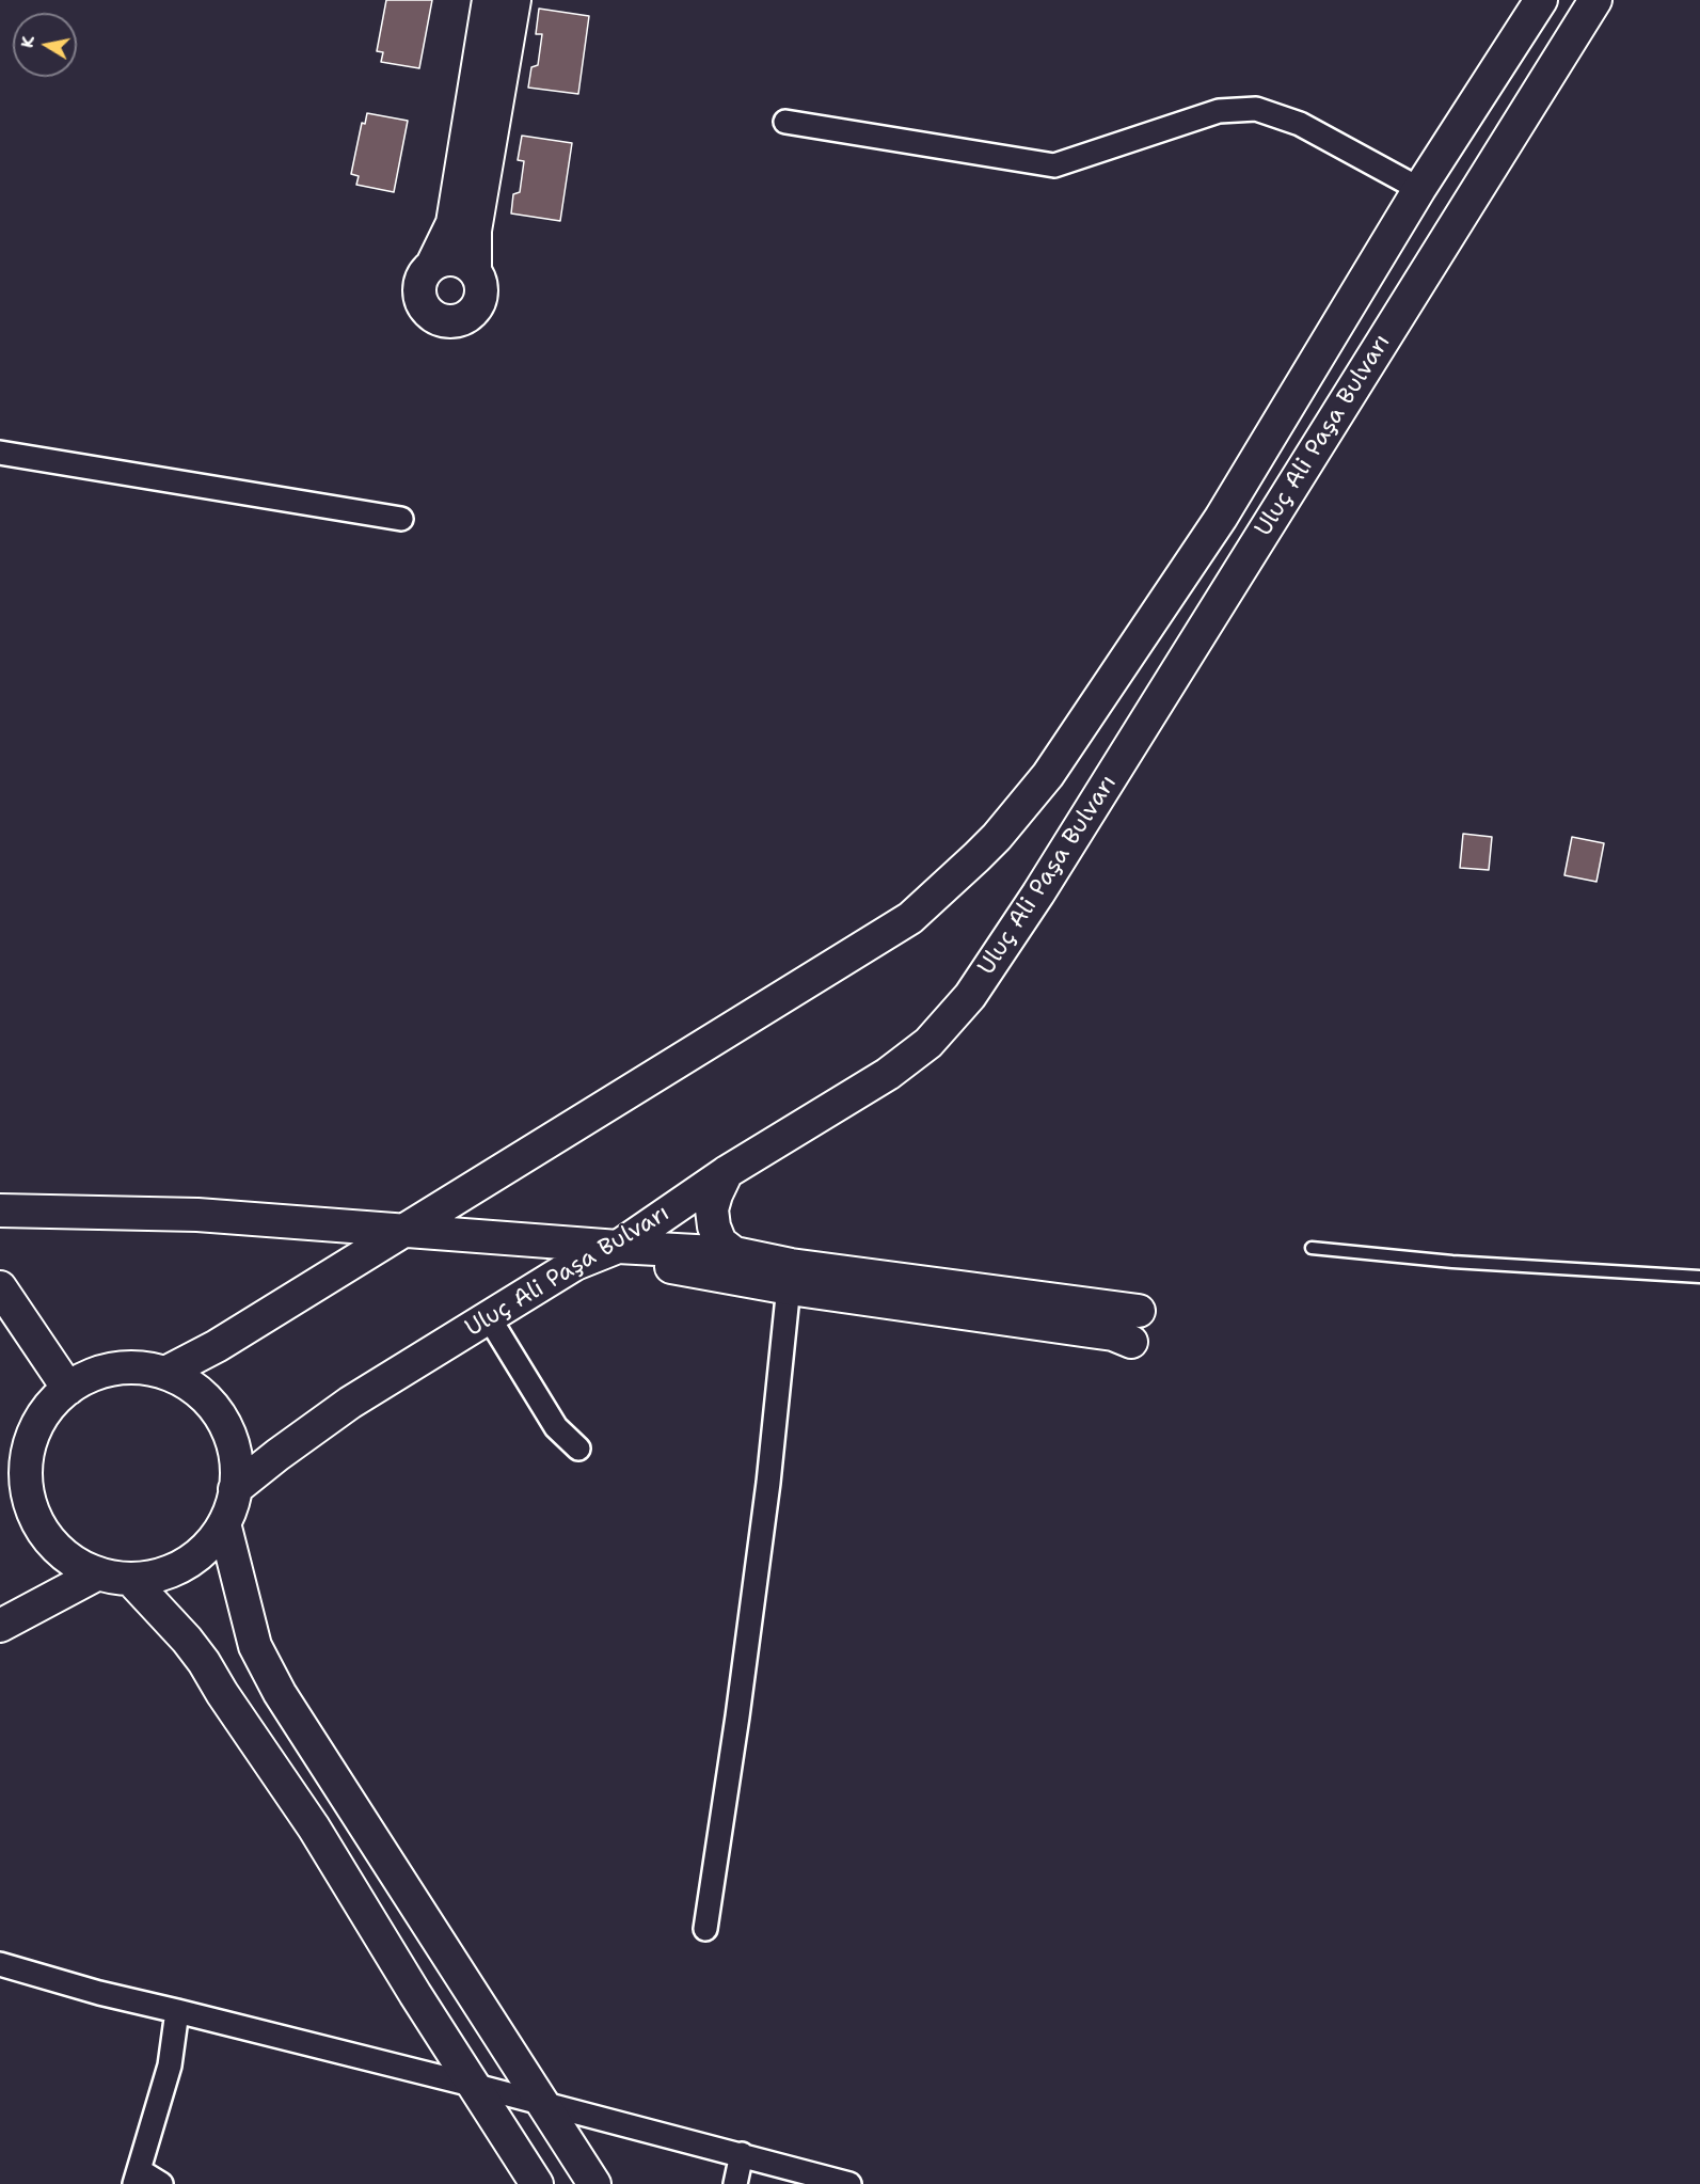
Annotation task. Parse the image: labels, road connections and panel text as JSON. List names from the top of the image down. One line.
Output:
{"streets":{"street":["Uluç Ali Paşa Bulvarı"]},"north":"left"}
